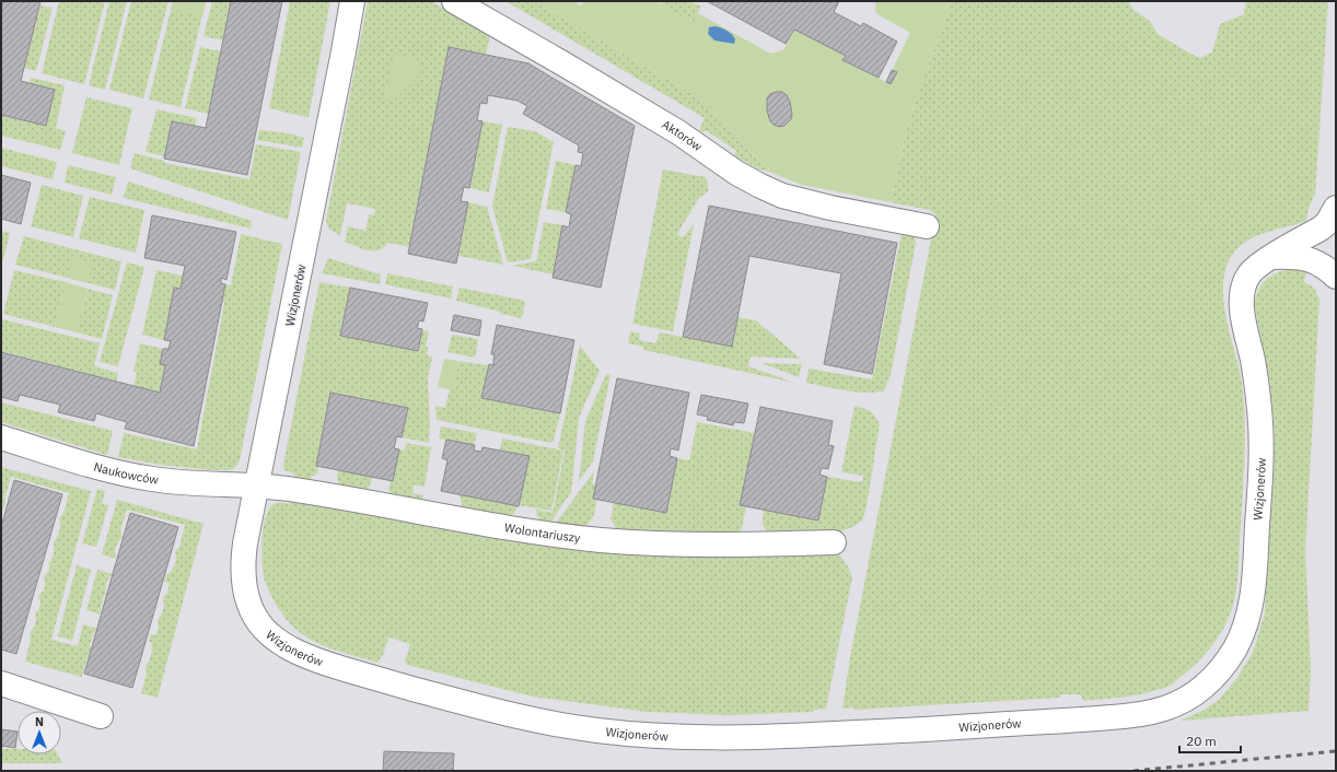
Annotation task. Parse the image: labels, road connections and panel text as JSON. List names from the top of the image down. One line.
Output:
{"streets":{"street":["Aktorów","Wizjonerów","Naukowców","Wolontariuszy"]},"crossings":[["Wizjonerów","Naukowców"],["Wizjonerów","Wolontariuszy"],["Naukowców","Wolontariuszy"]],"scale_bar":"20 m","north":"top"}
